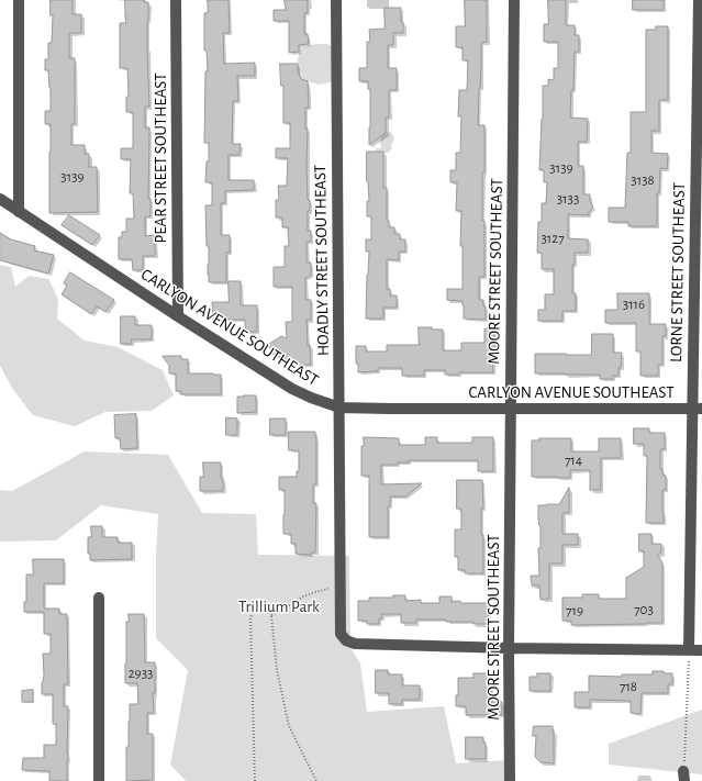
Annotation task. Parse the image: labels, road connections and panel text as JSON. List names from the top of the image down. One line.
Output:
{"streets":{"street":["PEAR STREET SOUTHEAST","HOADLY STREET SOUTHEAST","MOORE STREET SOUTHEAST","LORNE STREET SOUTHEAST","CARLYON AVENUE SOUTHEAST"]},"crossings":[["PEAR STREET SOUTHEAST","CARLYON AVENUE SOUTHEAST"],["HOADLY STREET SOUTHEAST","MOORE STREET SOUTHEAST"],["HOADLY STREET SOUTHEAST","CARLYON AVENUE SOUTHEAST"],["MOORE STREET SOUTHEAST","CARLYON AVENUE SOUTHEAST"],["LORNE STREET SOUTHEAST","CARLYON AVENUE SOUTHEAST"]],"parks":["Trillium Park"],"house_numbers":["3139","3139","3138","3133","3127","3116","714","703","719","2933","718"]}
